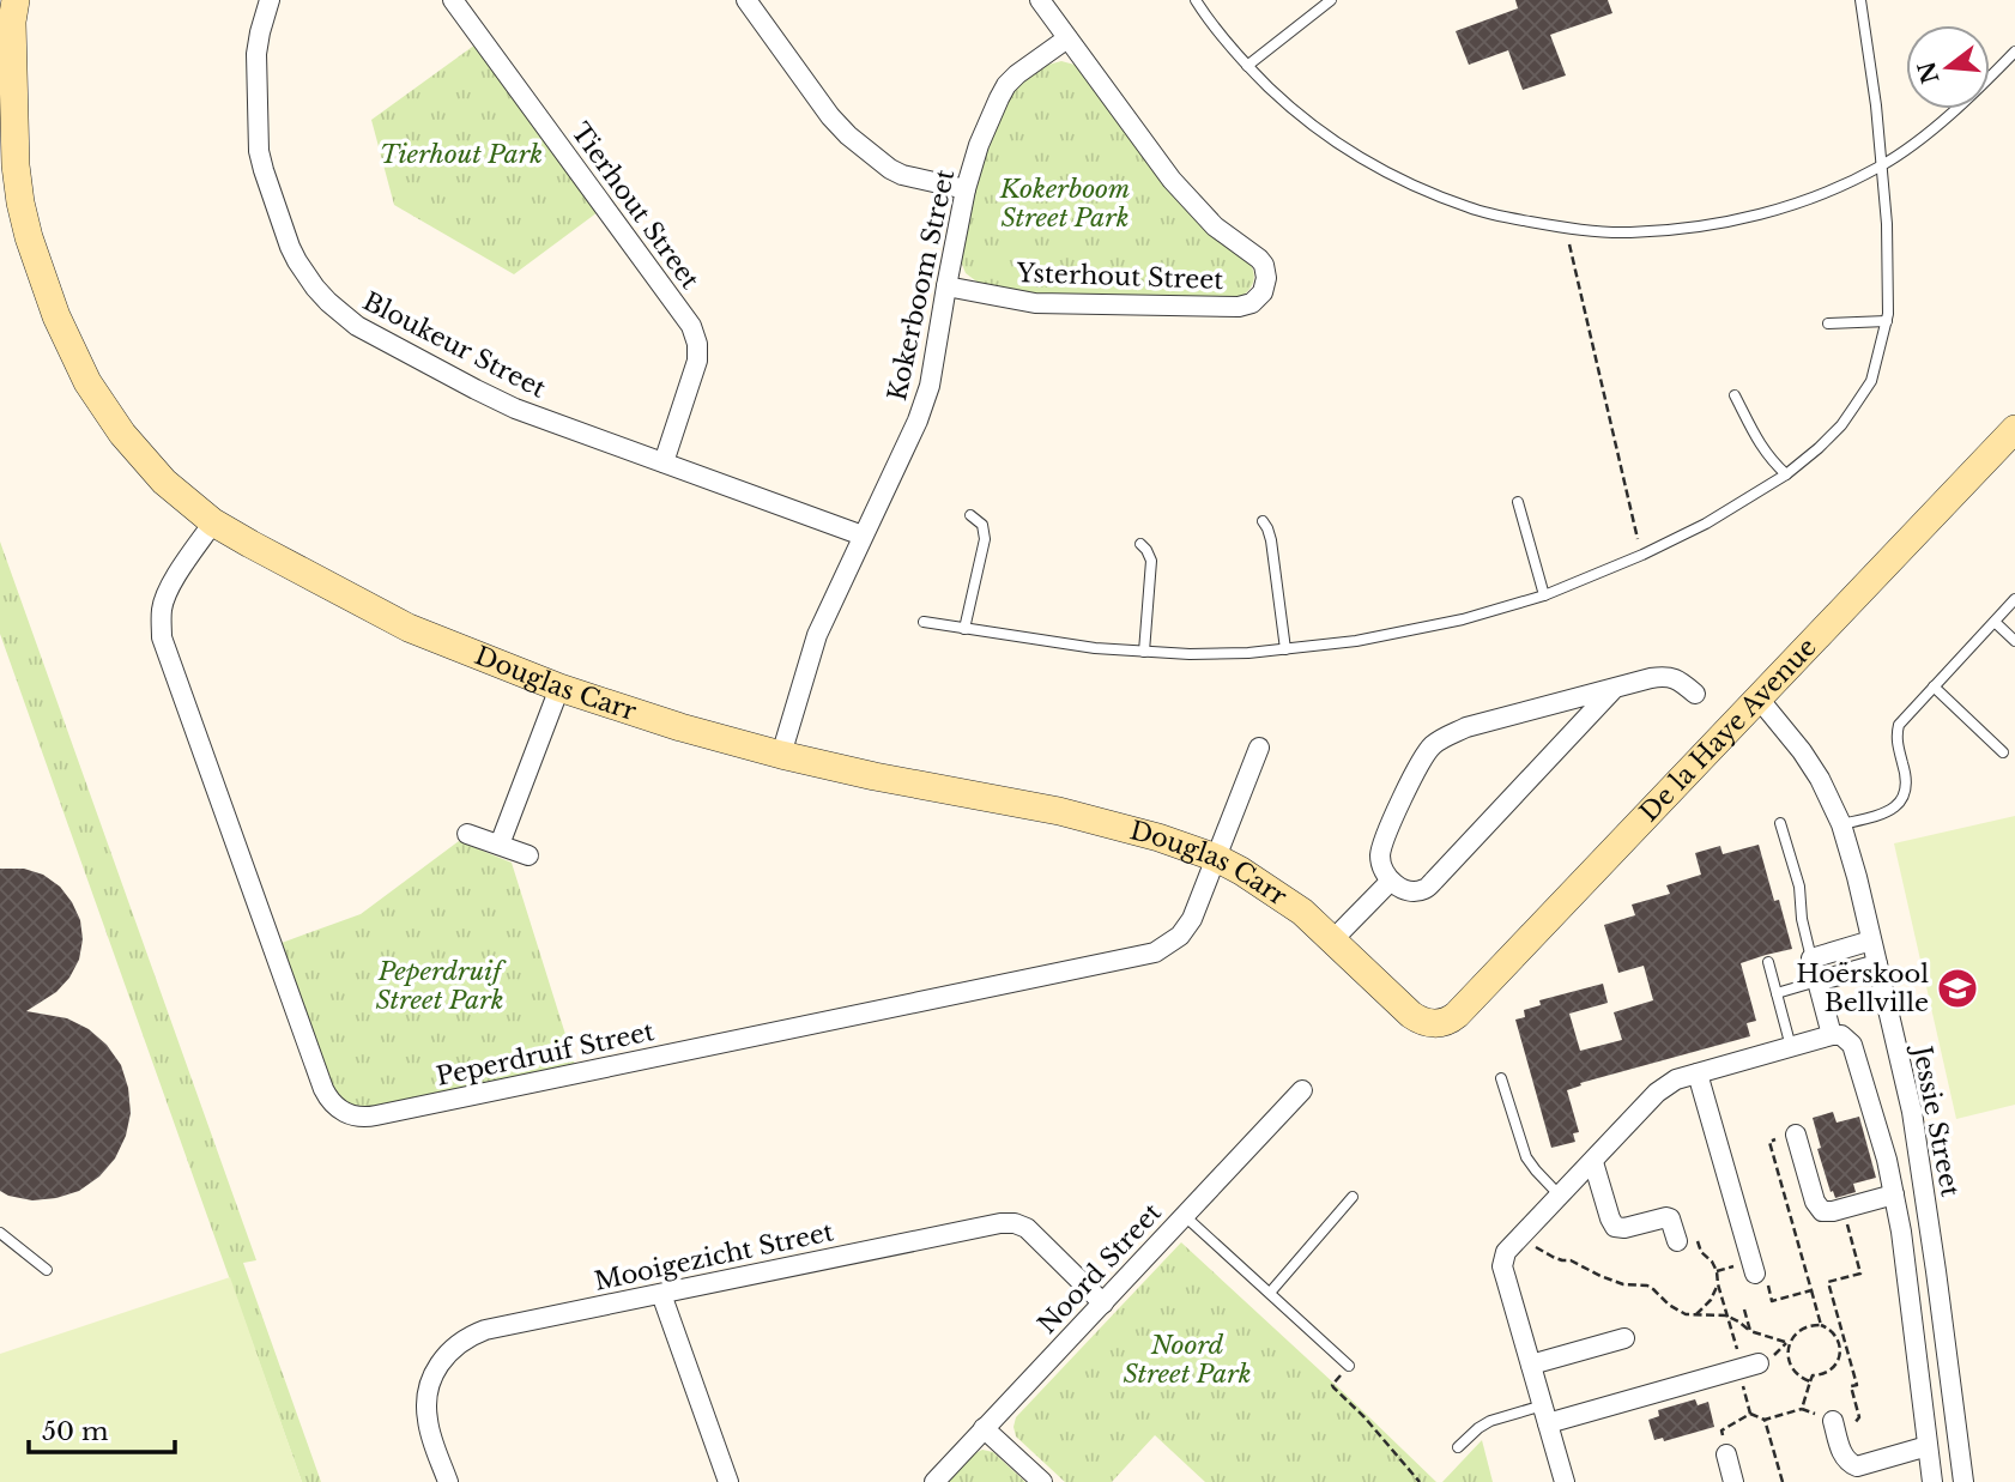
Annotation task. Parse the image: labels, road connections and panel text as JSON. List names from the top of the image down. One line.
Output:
{"streets":{"street":["Tierhout Street","Ysterhout Street","Kokerboom Street","Bloukeur Street","Douglas Carr","De la Haye Avenue","Peperdruif Street","Jessie Street","Mooigezicht Street","Noord Street"]},"crossings":[["Tierhout Street","Bloukeur Street"],["Ysterhout Street","Kokerboom Street"],["Kokerboom Street","Bloukeur Street"],["Kokerboom Street","Douglas Carr"],["Douglas Carr","De la Haye Avenue"],["Douglas Carr","Peperdruif Street"],["De la Haye Avenue","Jessie Street"],["Mooigezicht Street","Noord Street"]],"parks":["Tierhout Park","Kokerboom Street Park","Peperdruif Street Park","Noord Street Park"],"places":{"school or university":["Hoërskool Bellville"]},"scale_bar":"50 m","north":"left"}
